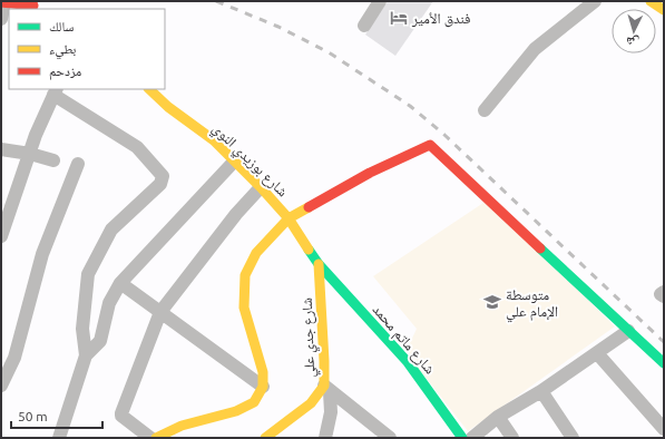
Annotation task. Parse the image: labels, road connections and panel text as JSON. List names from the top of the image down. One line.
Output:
{"streets":{"street":["شارع بوزيدي النوي","شارع جدي علي","شارع ماتم محمد"]},"crossings":[["شارع بوزيدي النوي","شارع جدي علي"],["شارع بوزيدي النوي","شارع ماتم محمد"],["شارع جدي علي","شارع ماتم محمد"]],"places":{"hotel":["فندق الأمير"],"school or university":["متوسطة الإمام علي"]},"legend":["سالك","بطيء","مزدحم"],"scale_bar":"50 m","north":"bottom"}
